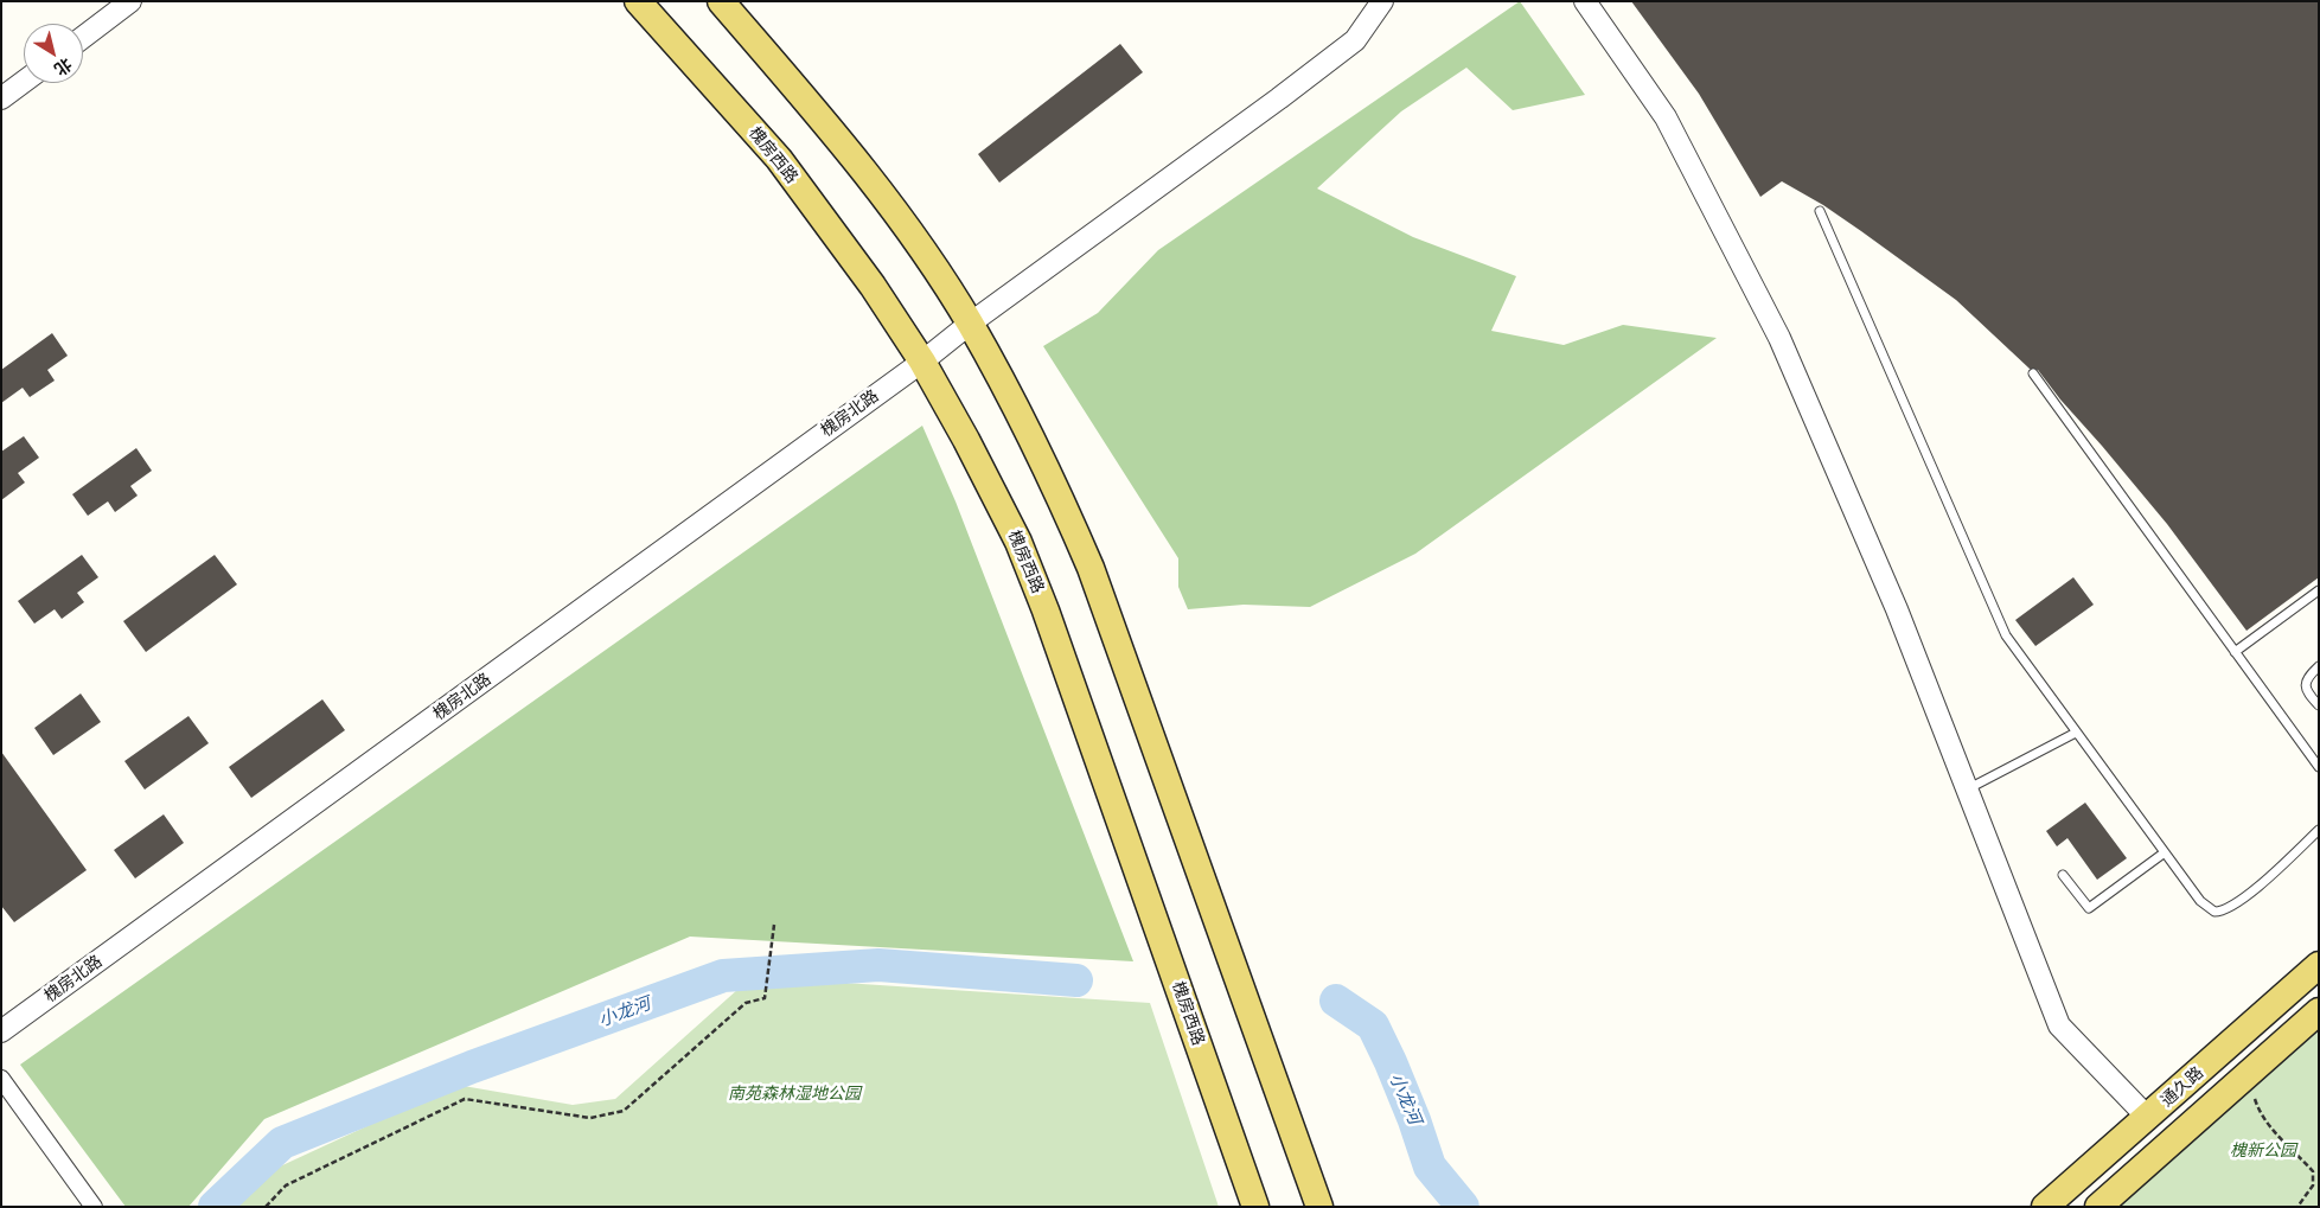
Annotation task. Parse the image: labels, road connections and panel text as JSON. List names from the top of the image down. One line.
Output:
{"streets":{"main road":["槐房西路","通久路"],"street":["槐房北路"]},"crossings":[["槐房西路","槐房北路"]],"water":["小龙河"],"parks":["南苑森林湿地公园","槐新公园"],"north":"bottom right"}
